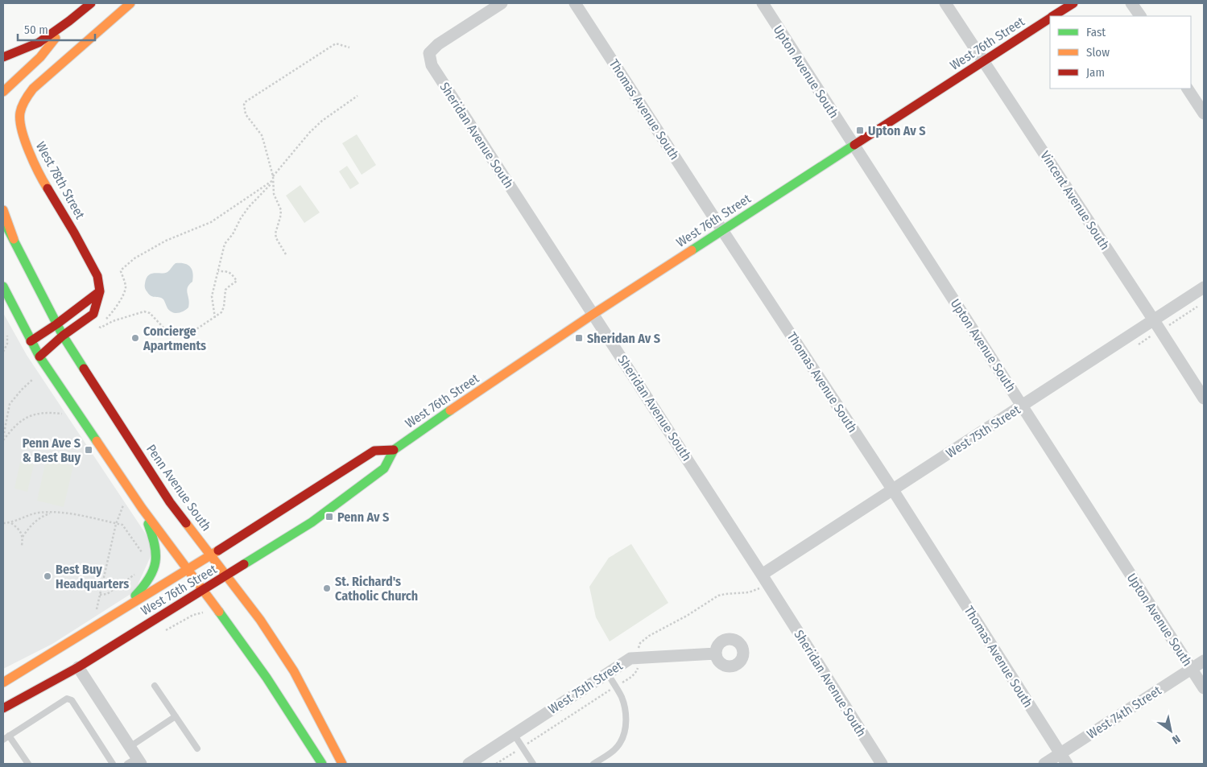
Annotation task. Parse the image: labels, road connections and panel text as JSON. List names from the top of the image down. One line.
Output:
{"streets":{"main road":["West 76th Street","West 78th Street","Penn Avenue South"],"street":["Upton Avenue South","Thomas Avenue South","Sheridan Avenue South","Vincent Avenue South","West 75th Street","West 74th Street"]},"crossings":[["West 76th Street","Upton Avenue South"],["West 76th Street","Thomas Avenue South"],["West 76th Street","Sheridan Avenue South"],["West 76th Street","Vincent Avenue South"],["West 76th Street","Penn Avenue South"],["Upton Avenue South","West 75th Street"],["Upton Avenue South","West 74th Street"],["Thomas Avenue South","West 75th Street"],["Thomas Avenue South","West 74th Street"],["Sheridan Avenue South","West 75th Street"],["West 78th Street","Penn Avenue South"],["Vincent Avenue South","West 75th Street"]],"places":{"transit":["Upton Av S","Sheridan Av S","Penn Ave S & Best Buy","Penn Av S"],"other":["Concierge Apartments","Best Buy Headquarters","St. Richard's Catholic Church"]},"legend":["Fast","Slow","Jam"],"scale_bar":"50 m","north":"bottom right"}
